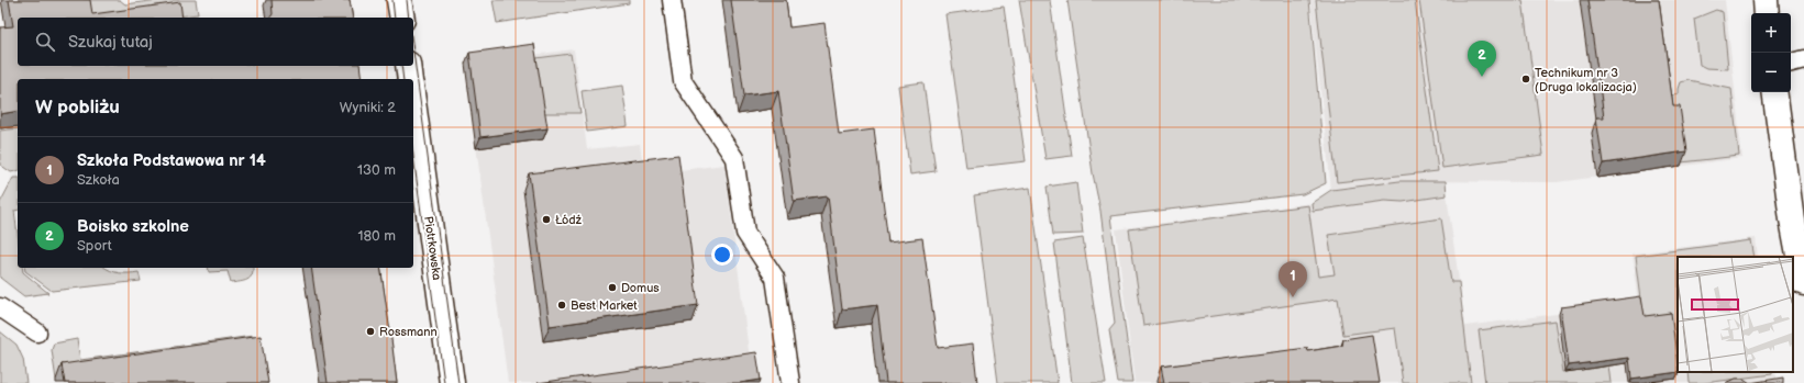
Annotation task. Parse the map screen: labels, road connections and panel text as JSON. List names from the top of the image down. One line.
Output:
{"streets":{"street":["Piotrkowska"]},"places":["Technikum nr 3 (Druga lokalizacja)","Łódź","Domus","Best Market","Rossmann"],"page":{"map_buttons":["+","−"],"search":"Szukaj tutaj","pins":["2","1"],"heading":["W pobliżu","Wyniki: 2"],"list":[{"mark":"1","name":"Szkoła Podstawowa nr 14","note":"Szkoła","value":"130 m"},{"mark":"2","name":"Boisko szkolne","note":"Sport","value":"180 m"}]}}
